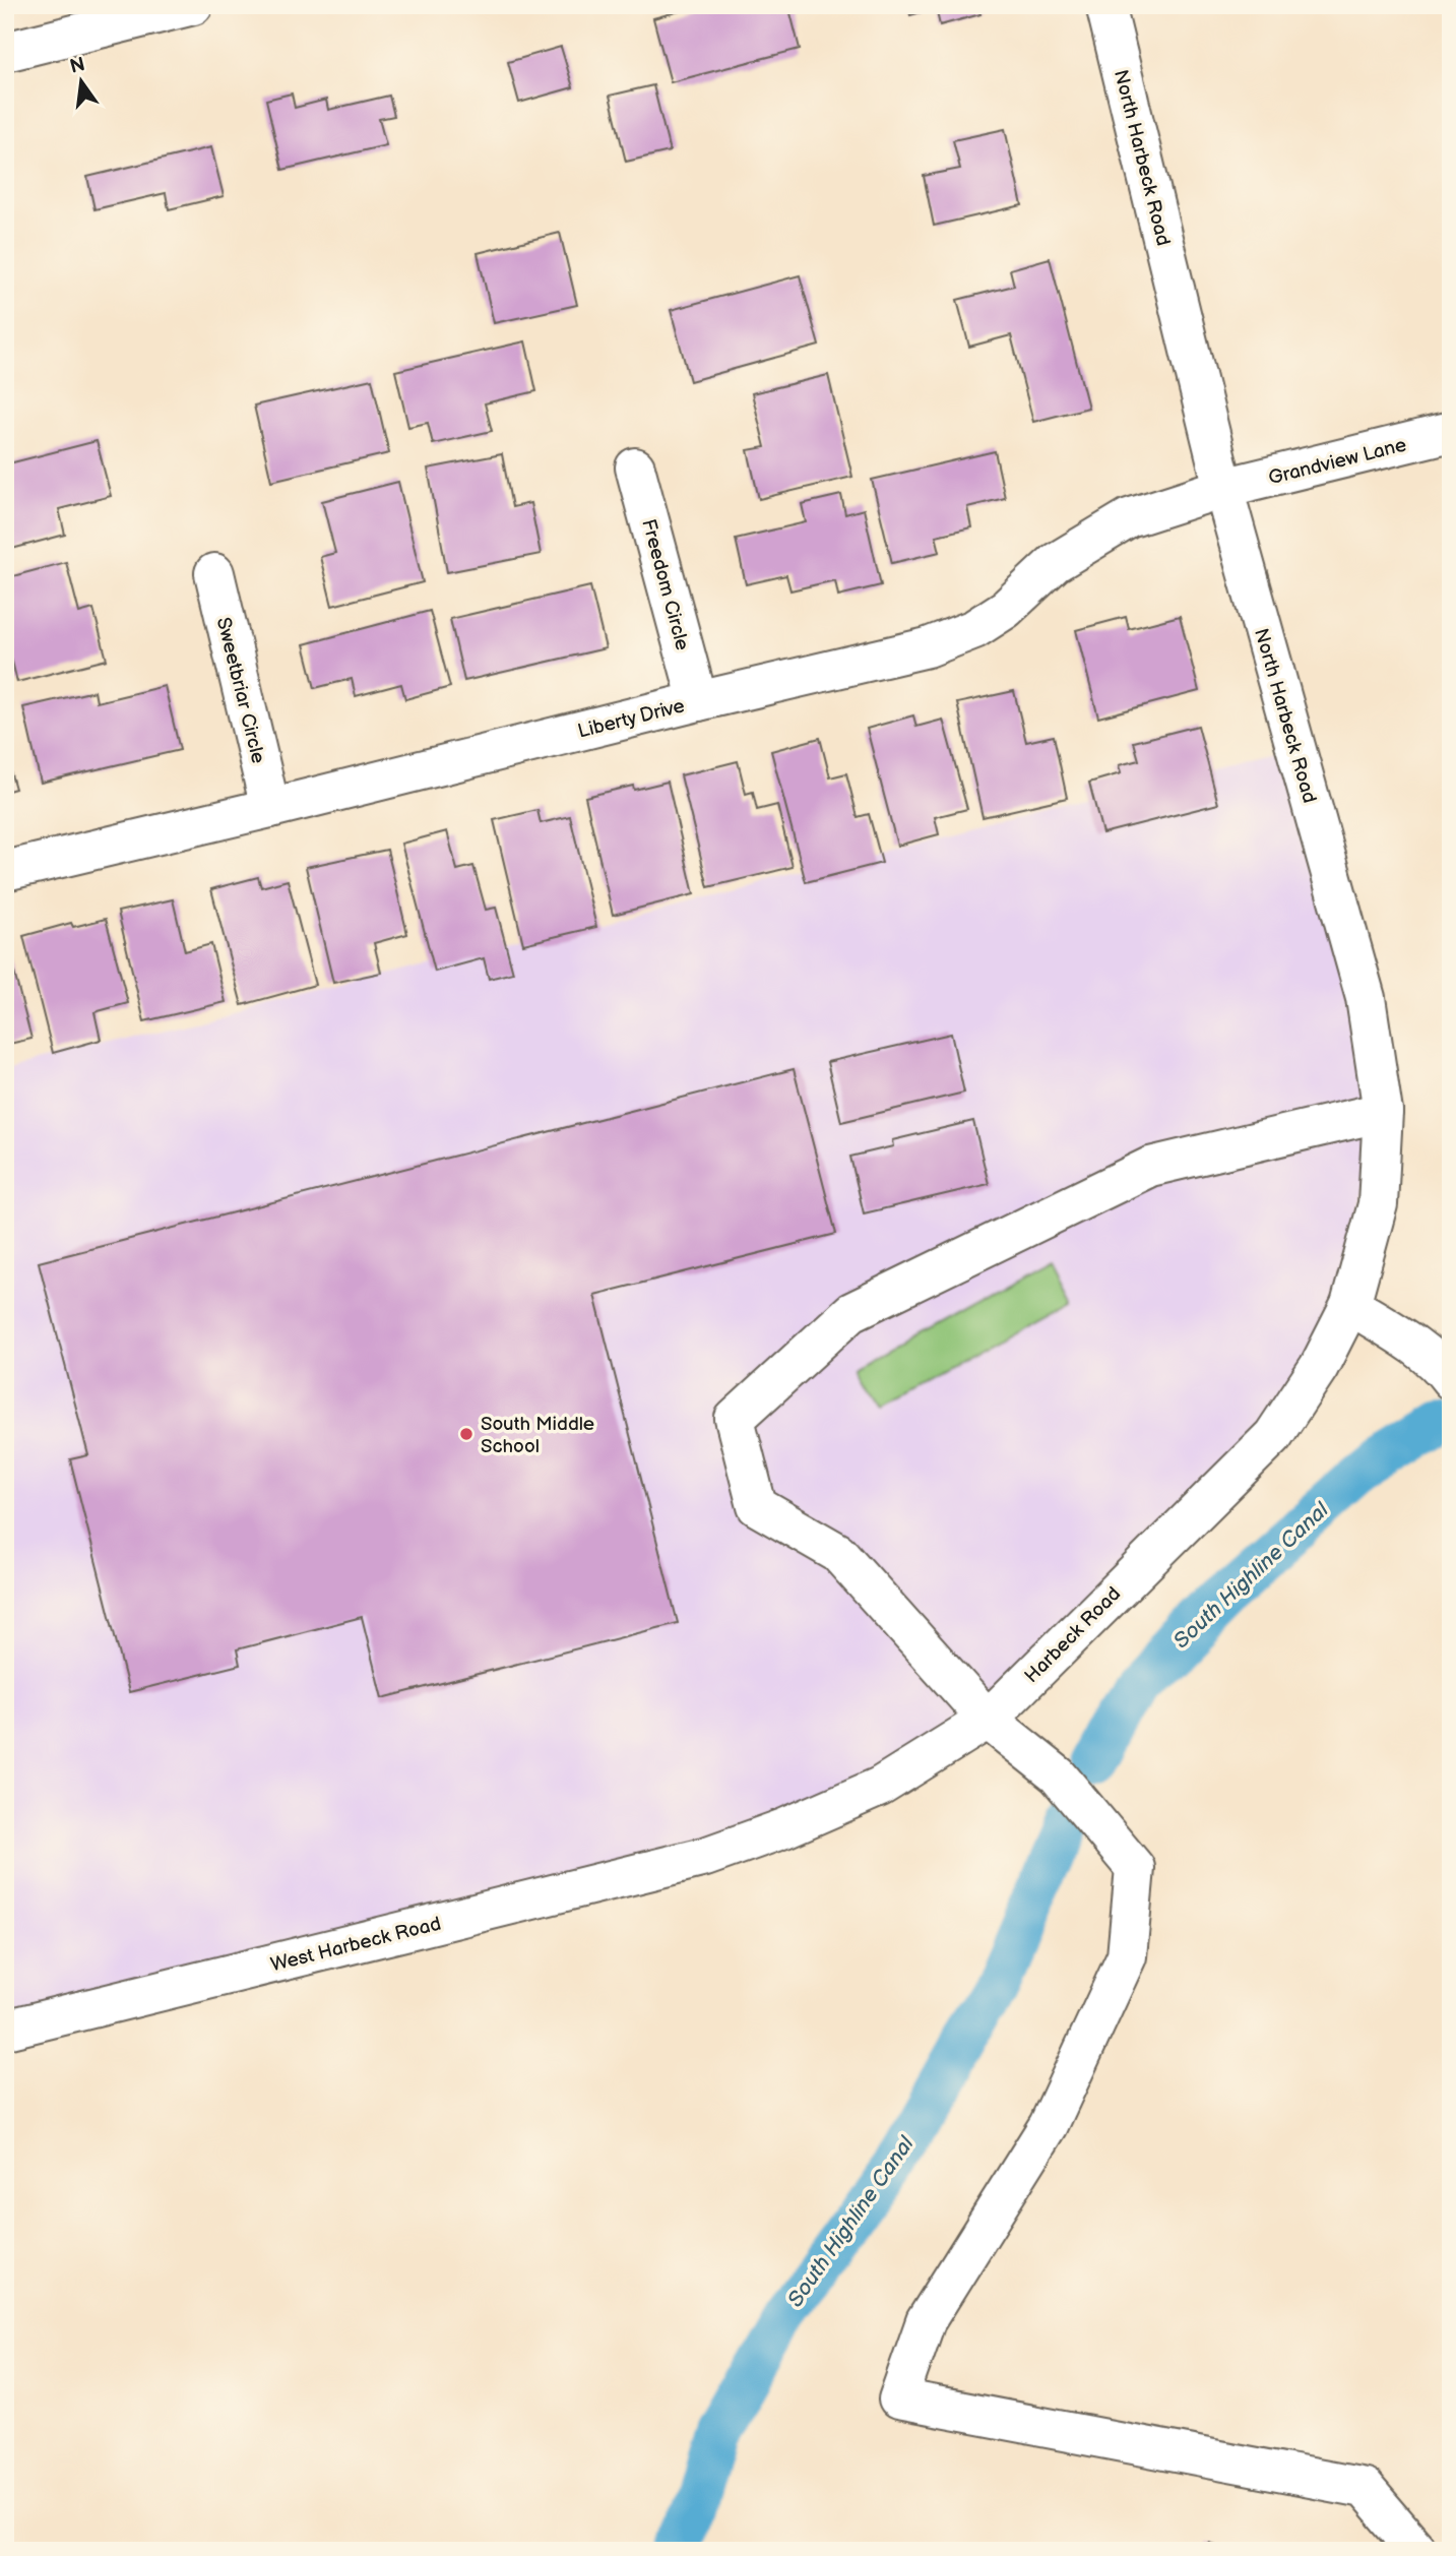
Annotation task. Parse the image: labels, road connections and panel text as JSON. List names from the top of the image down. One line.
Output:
{"streets":{"street":["North Harbeck Road","Grandview Lane","Freedom Circle","Sweetbriar Circle","Liberty Drive","Harbeck Road","West Harbeck Road"]},"crossings":[["North Harbeck Road","Grandview Lane"],["North Harbeck Road","Liberty Drive"],["North Harbeck Road","Harbeck Road"],["Grandview Lane","Liberty Drive"],["Freedom Circle","Liberty Drive"],["Sweetbriar Circle","Liberty Drive"],["Harbeck Road","West Harbeck Road"]],"water":["South Highline Canal"],"places":["South Middle School"],"north":"top"}
